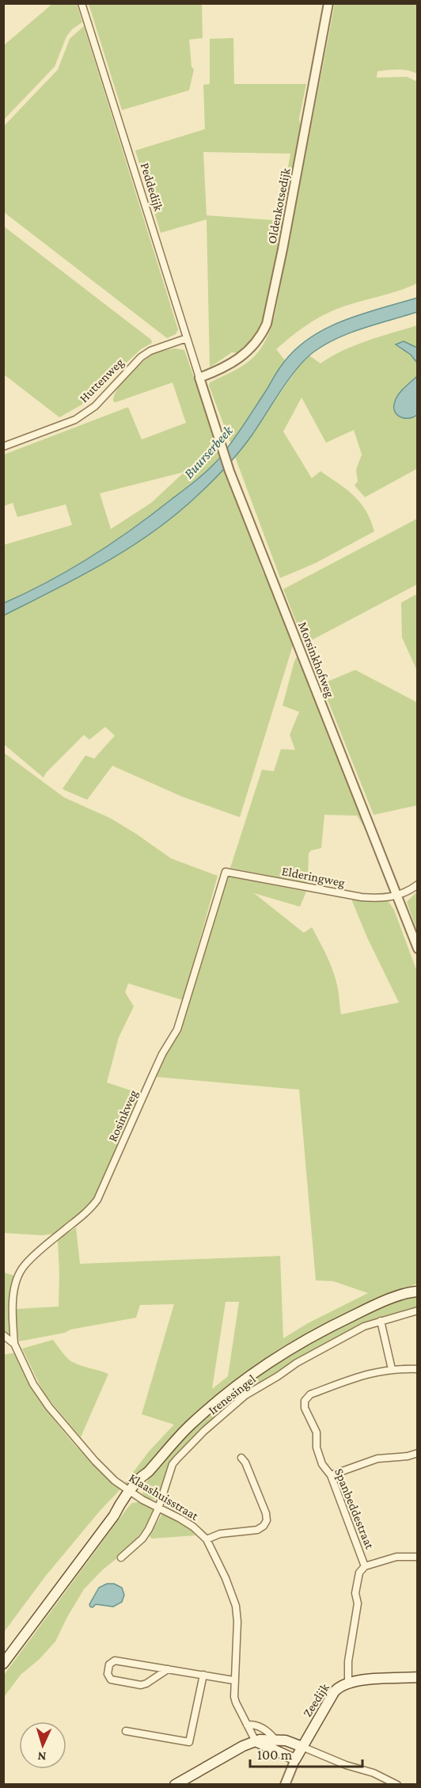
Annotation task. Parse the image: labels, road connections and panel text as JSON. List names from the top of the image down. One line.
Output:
{"streets":{"main road":["Zeedijk"],"street":["Peddedijk","Oldenkotsedijk","Huttenweg","Morsinkhofweg","Elderingweg","Rosinkweg","Irenesingel","Klaashuisstraat","Spanbeddestraat"]},"crossings":[["Peddedijk","Oldenkotsedijk"],["Peddedijk","Huttenweg"],["Peddedijk","Morsinkhofweg"],["Oldenkotsedijk","Morsinkhofweg"],["Morsinkhofweg","Elderingweg"],["Elderingweg","Rosinkweg"],["Rosinkweg","Klaashuisstraat"],["Irenesingel","Klaashuisstraat"],["Spanbeddestraat","Zeedijk"]],"water":["Buurserbeek"],"scale_bar":"100 m","north":"bottom"}
